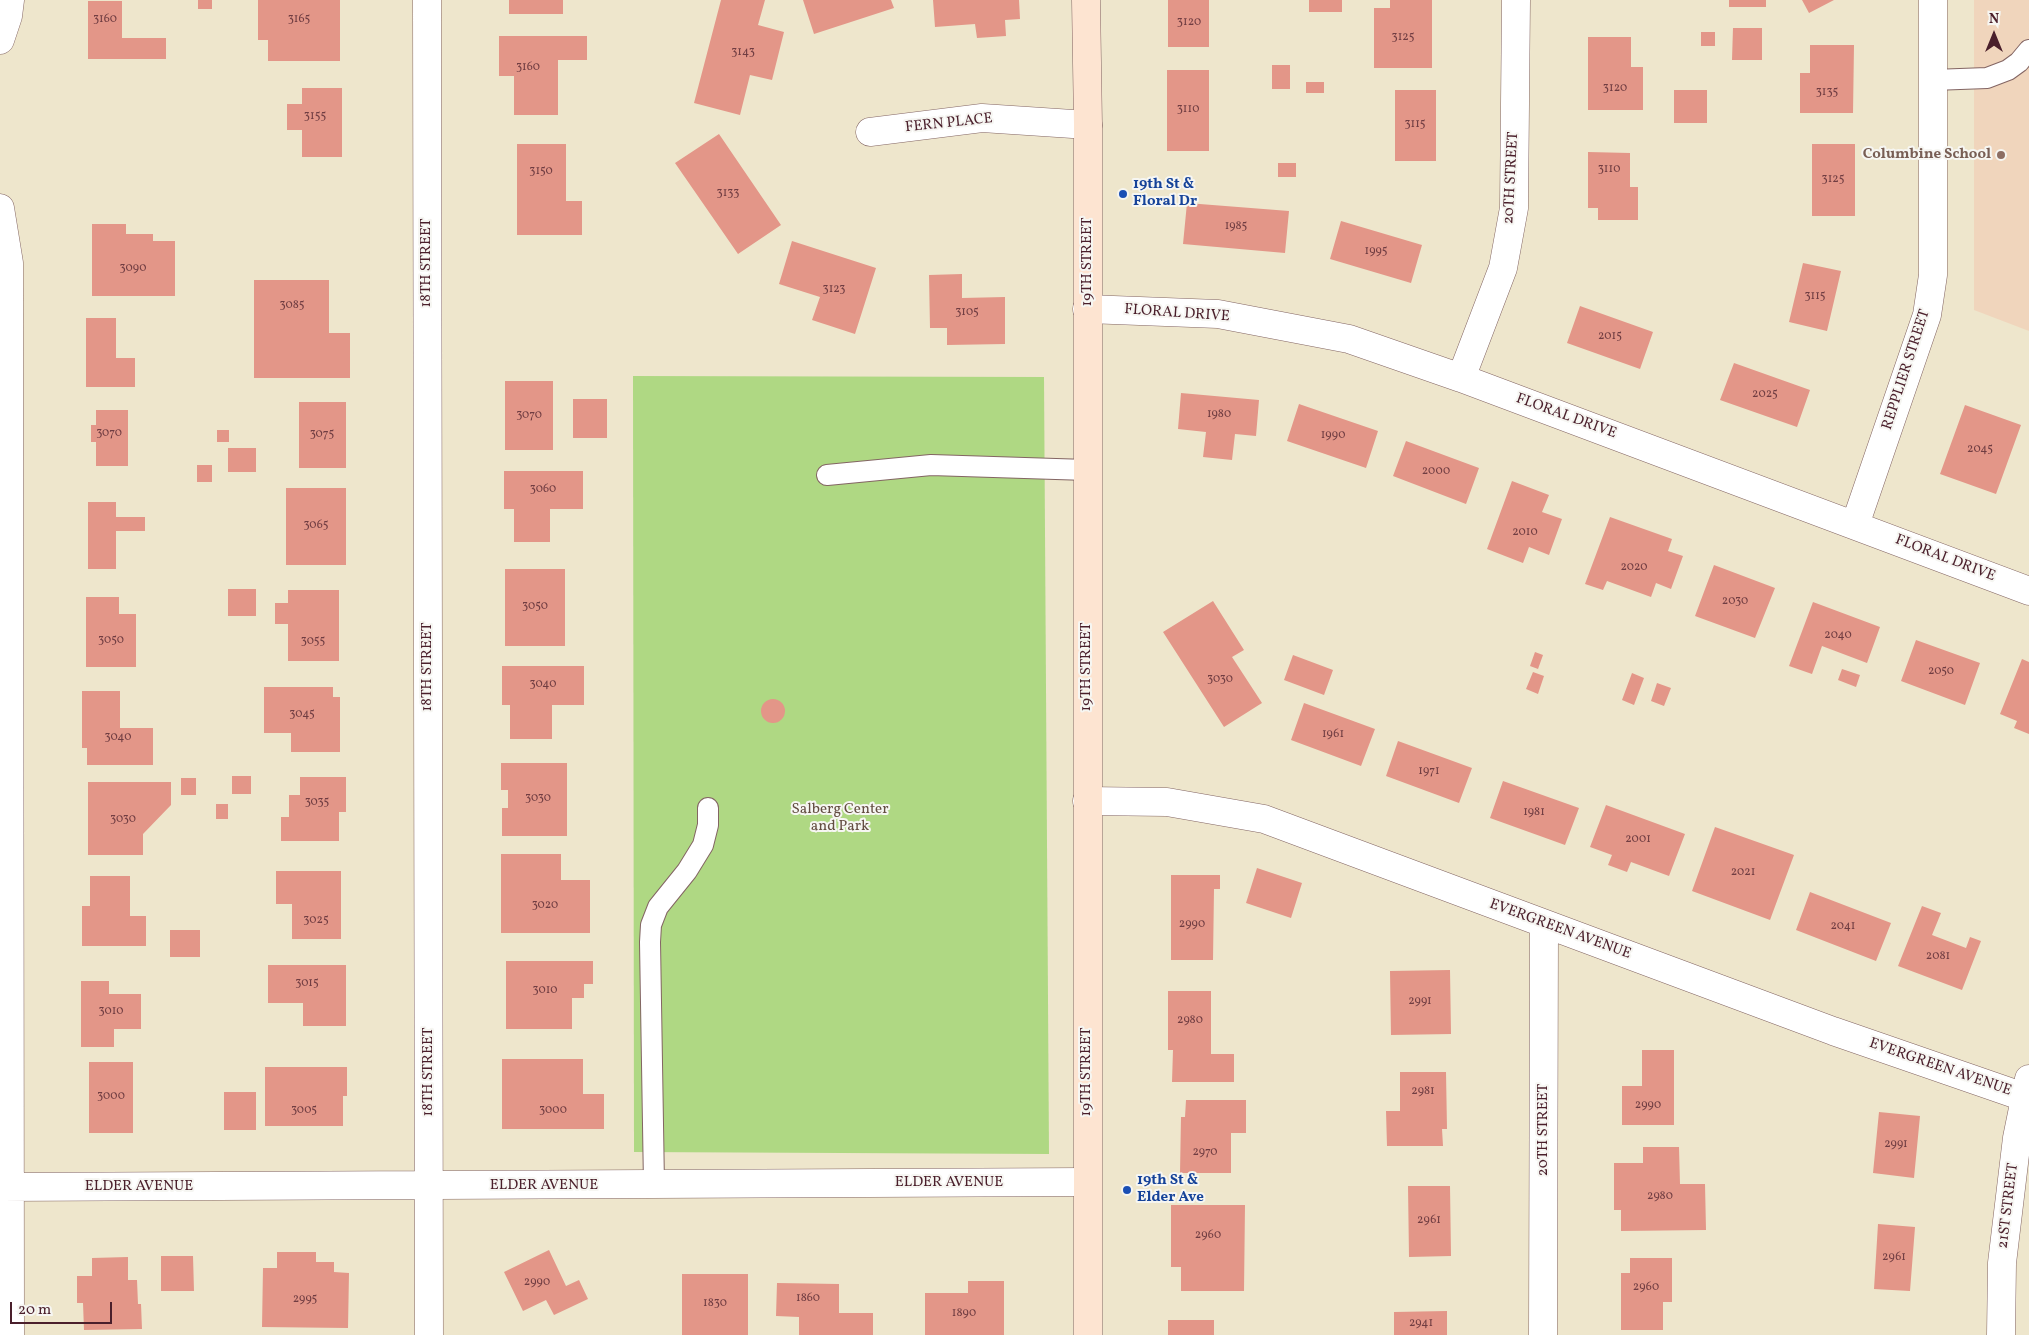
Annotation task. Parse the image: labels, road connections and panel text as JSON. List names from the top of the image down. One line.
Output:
{"streets":{"street":["FERN PLACE","20TH STREET","19TH STREET","18TH STREET","FLORAL DRIVE","REPPLIER STREET","EVERGREEN AVENUE","ELDER AVENUE","21ST STREET"]},"crossings":[["FERN PLACE","19TH STREET"],["20TH STREET","FLORAL DRIVE"],["20TH STREET","EVERGREEN AVENUE"],["19TH STREET","FLORAL DRIVE"],["19TH STREET","EVERGREEN AVENUE"],["19TH STREET","ELDER AVENUE"],["18TH STREET","ELDER AVENUE"],["FLORAL DRIVE","REPPLIER STREET"],["EVERGREEN AVENUE","21ST STREET"]],"parks":["Salberg Center and Park"],"places":["Columbine School","19th St & Floral Dr","19th St & Elder Ave"],"house_numbers":["3160","3165","3120","3125","3143","3160","3120","3135","3110","3155","3115","3110","3150","3125","3133","1985","1995","3090","3123","3115","3085","3105","2015","2025","1980","3070","3070","3075","1990","2045","2000","3060","3065","2010","2020","2030","3050","2040","3050","3055","2050","3030","3040","3045","1961","3040","1971","3030","3035","1981","3030","2001","2021","3020","3025","2990","2041","2081","3015","3010","2991","3010","2980","2981","3000","2990","3005","3000","2991","2970","2980","2961","2960","2961","2990","2960","1860","2995","1830","1890","2941"],"scale_bar":"20 m","north":"top"}
